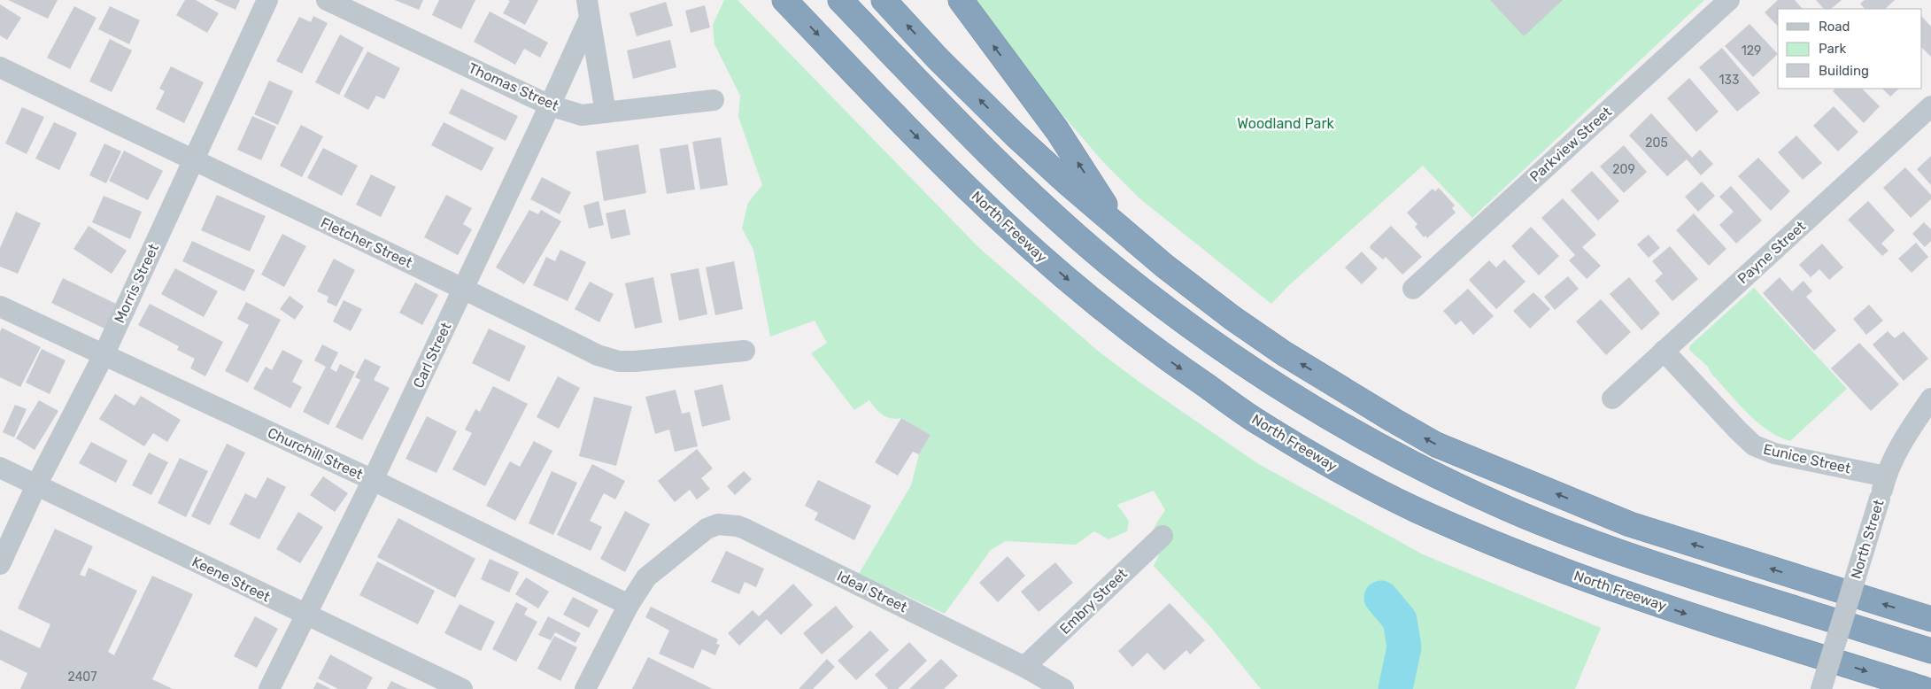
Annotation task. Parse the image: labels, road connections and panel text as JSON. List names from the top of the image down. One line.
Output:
{"streets":{"highway":["North Freeway"],"street":["Thomas Street","Parkview Street","Fletcher Street","Payne Street","Morris Street","Carl Street","Churchill Street","Eunice Street","North Street","Keene Street","Ideal Street","Embry Street"]},"crossings":[["Thomas Street","Carl Street"],["Fletcher Street","Morris Street"],["Fletcher Street","Carl Street"],["Payne Street","Eunice Street"],["Morris Street","Churchill Street"],["Morris Street","Keene Street"],["Carl Street","Churchill Street"],["Carl Street","Keene Street"],["Churchill Street","Ideal Street"],["Eunice Street","North Street"],["Ideal Street","Embry Street"]],"parks":["Woodland Park"],"house_numbers":["129","133","205","209","2407"],"legend":["Road","Park","Building"]}
